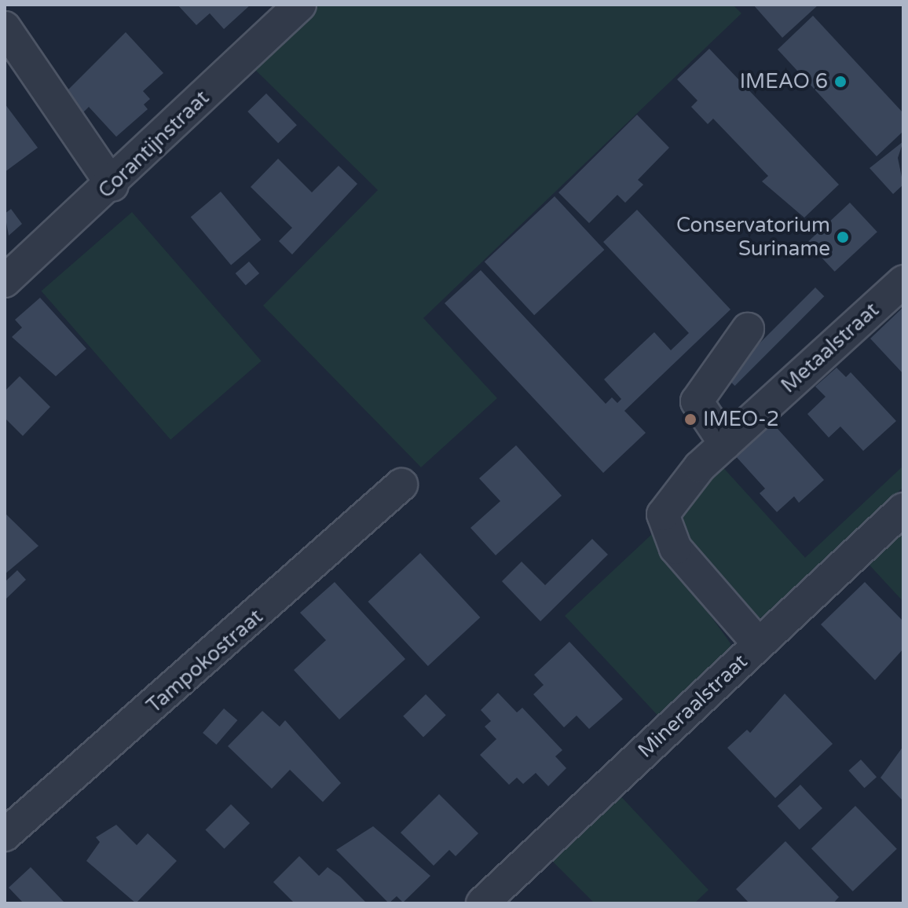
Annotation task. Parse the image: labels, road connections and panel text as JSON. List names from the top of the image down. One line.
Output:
{"streets":{"street":["Corantijnstraat","Metaalstraat","Tampokostraat","Mineraalstraat"]},"crossings":[["Metaalstraat","Mineraalstraat"]],"places":["IMEAO 6","Conservatorium Suriname","IMEO-2"]}
